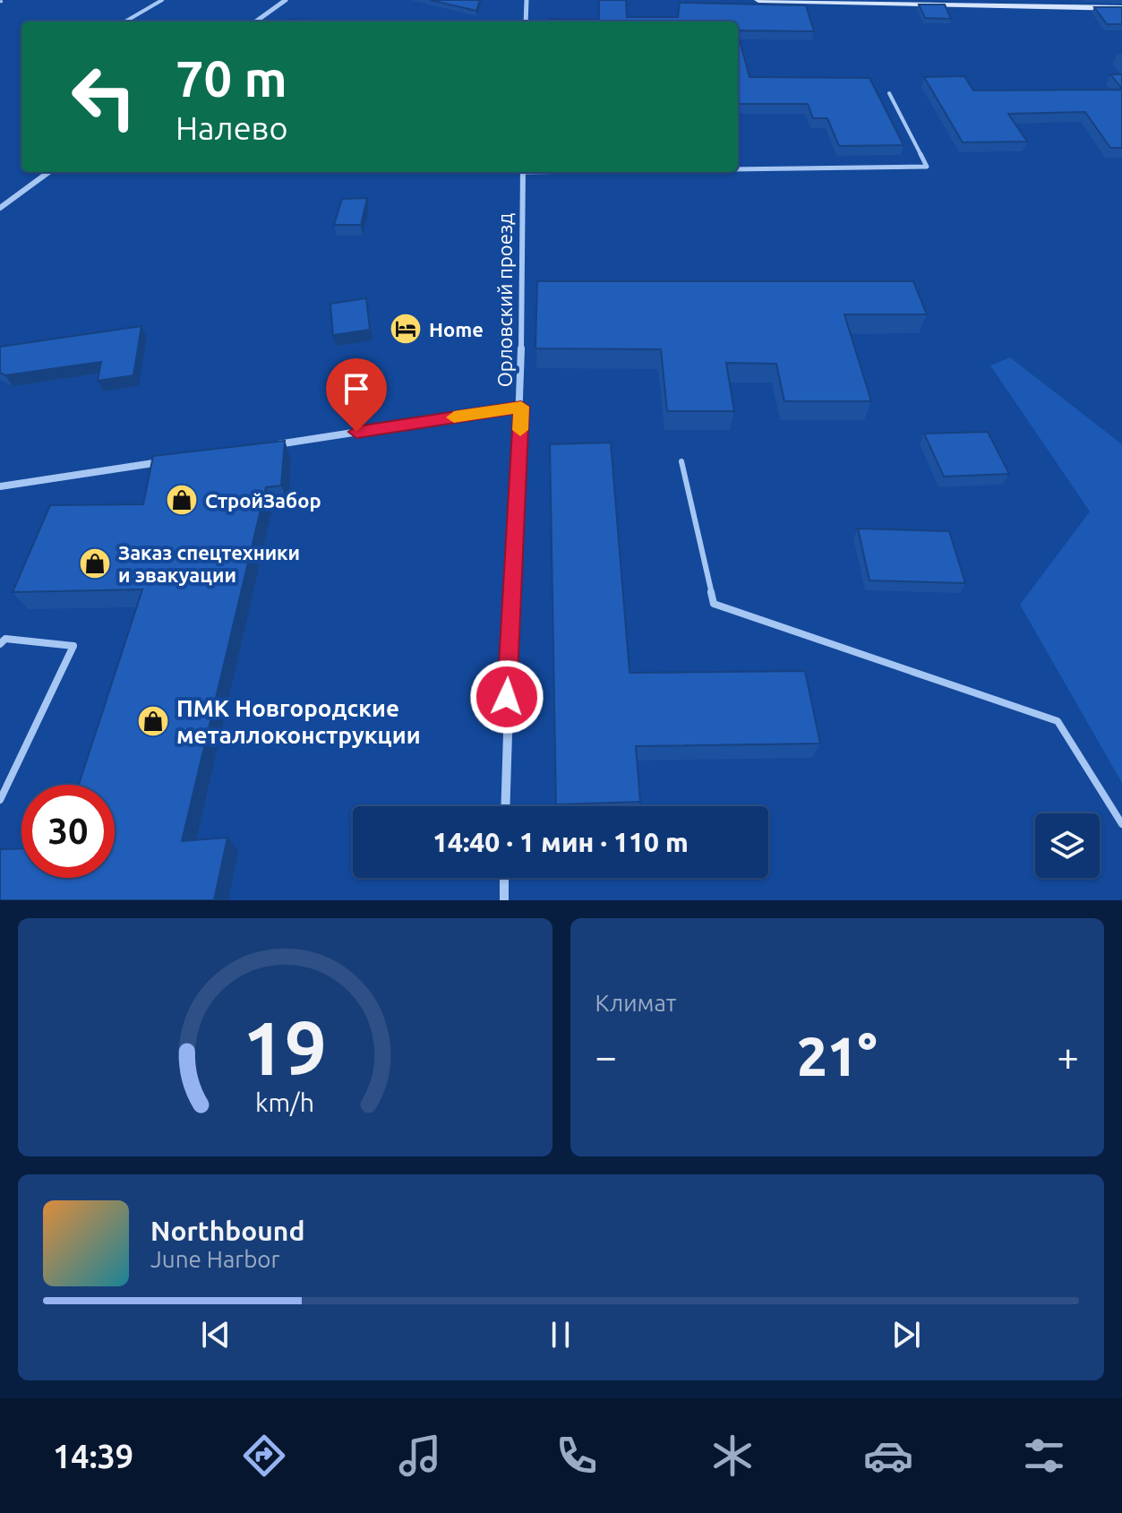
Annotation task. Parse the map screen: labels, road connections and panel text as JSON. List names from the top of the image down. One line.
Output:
{"streets":{"street":["Орловский проезд"]},"places":{"hotel":["Home"],"shop":["СтройЗабор","Заказ спецтехники и эвакуации","ПМК Новгородские металлоконструкции"]},"page":{"turn":["70 m","Налево"],"limit":"30","trip":"14:40 · 1 мин · 110 m","tile":"Климат","heat":["−","21°","+"],"song":["Northbound","June Harbor"],"tabs":"14:39","gauge":["19","km/h"]}}
